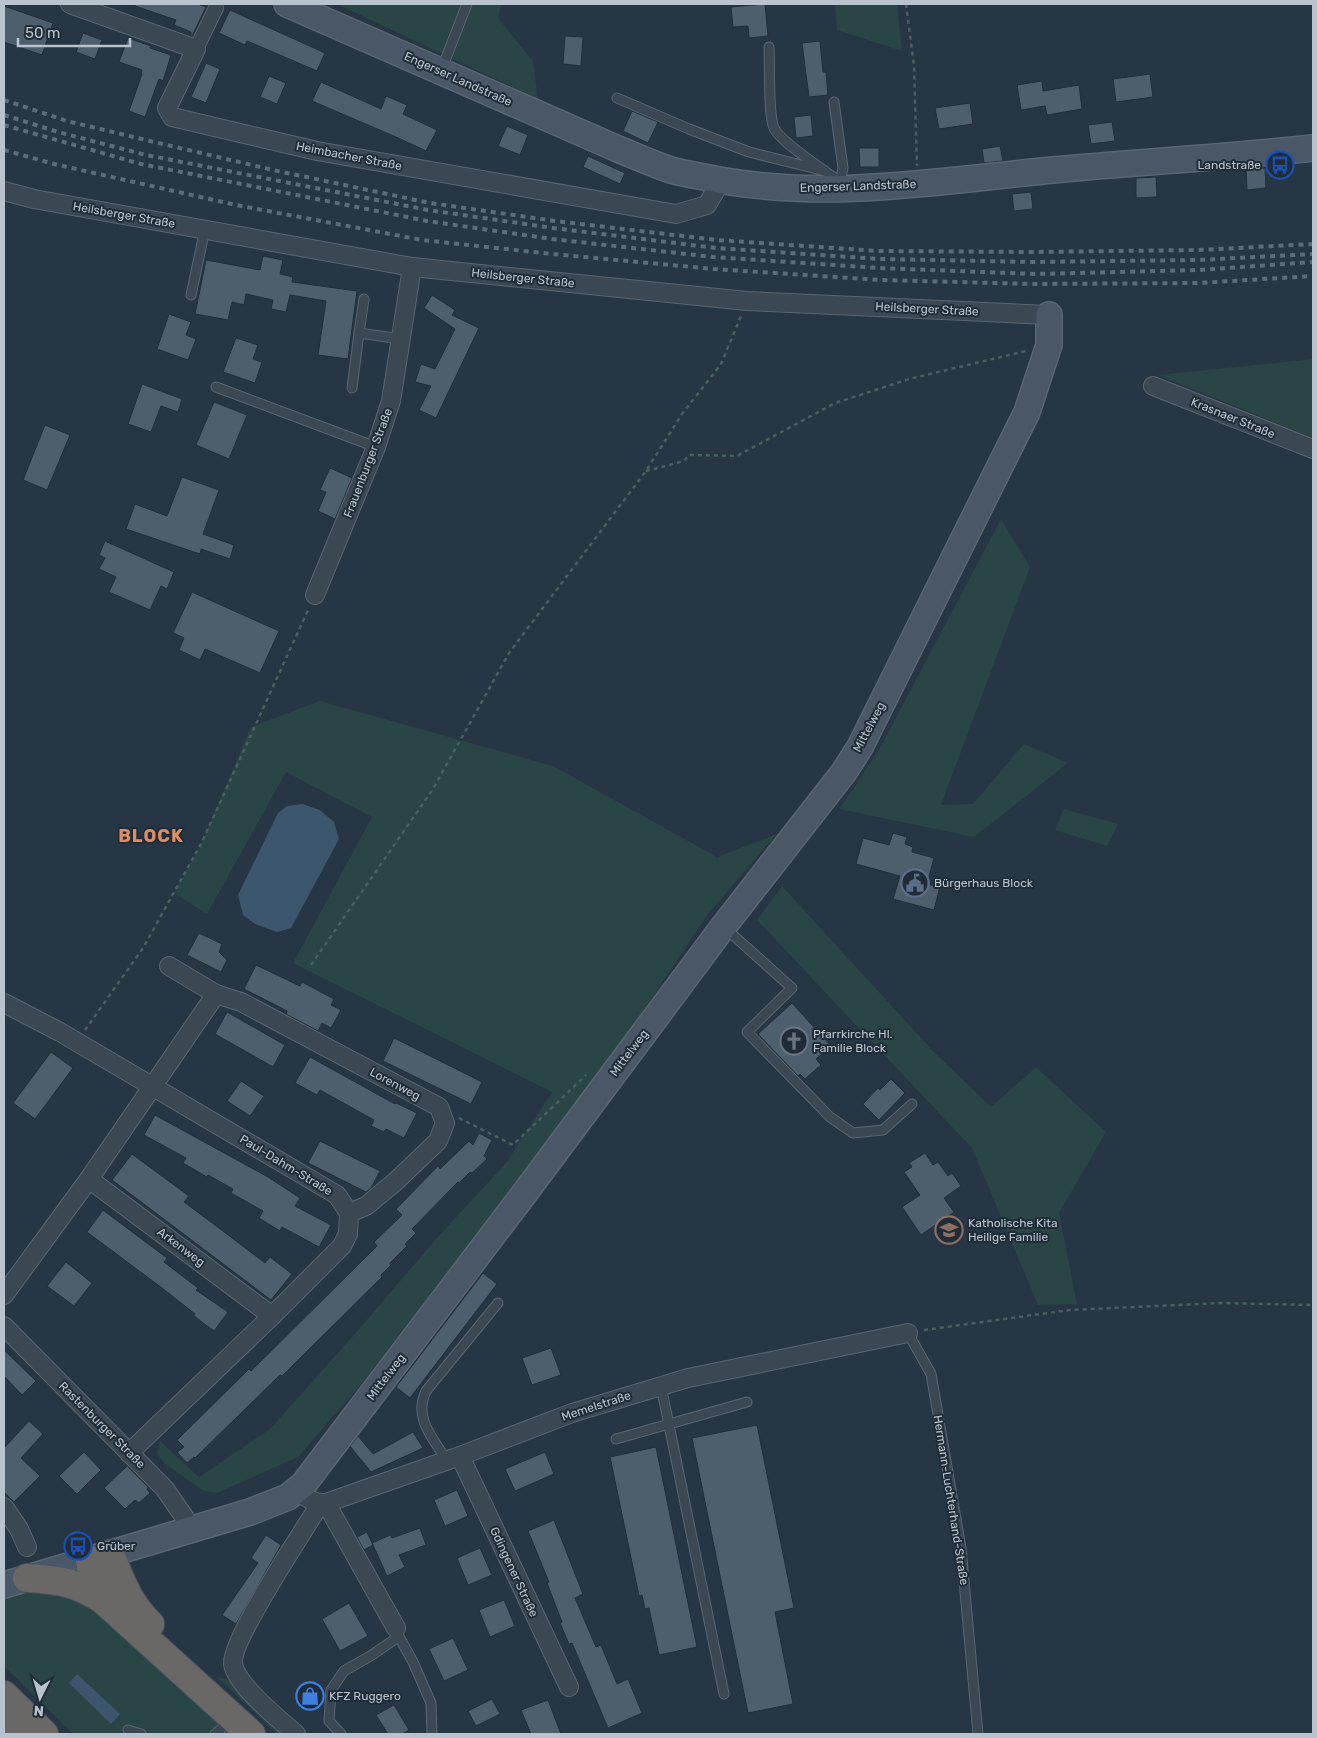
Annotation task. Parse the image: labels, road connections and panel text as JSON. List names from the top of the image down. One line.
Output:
{"streets":{"main road":["Engerser Landstraße","Mittelweg"],"street":["Heimbacher Straße","Heilsberger Straße","Krasnaer Straße","Frauenburger Straße","Lorenweg","Paul-Dahm-Straße","Arkenweg","Memelstraße","Rastenburger Straße","Gdingener Straße"],"lane":["Hermann-Luchterhand-Straße"]},"crossings":[["Engerser Landstraße","Heimbacher Straße"],["Heilsberger Straße","Frauenburger Straße"],["Heilsberger Straße","Mittelweg"],["Mittelweg","Rastenburger Straße"],["Memelstraße","Hermann-Luchterhand-Straße"],["Memelstraße","Gdingener Straße"]],"districts":["BLOCK"],"places":{"bus stop":["Landstraße","Grüber"],"public building":["Bürgerhaus Block"],"church":["Pfarrkirche Hl. Familie Block"],"school or university":["Katholische Kita Heilige Familie"],"shop":["KFZ Ruggero"]},"scale_bar":"50 m","north":"bottom"}
